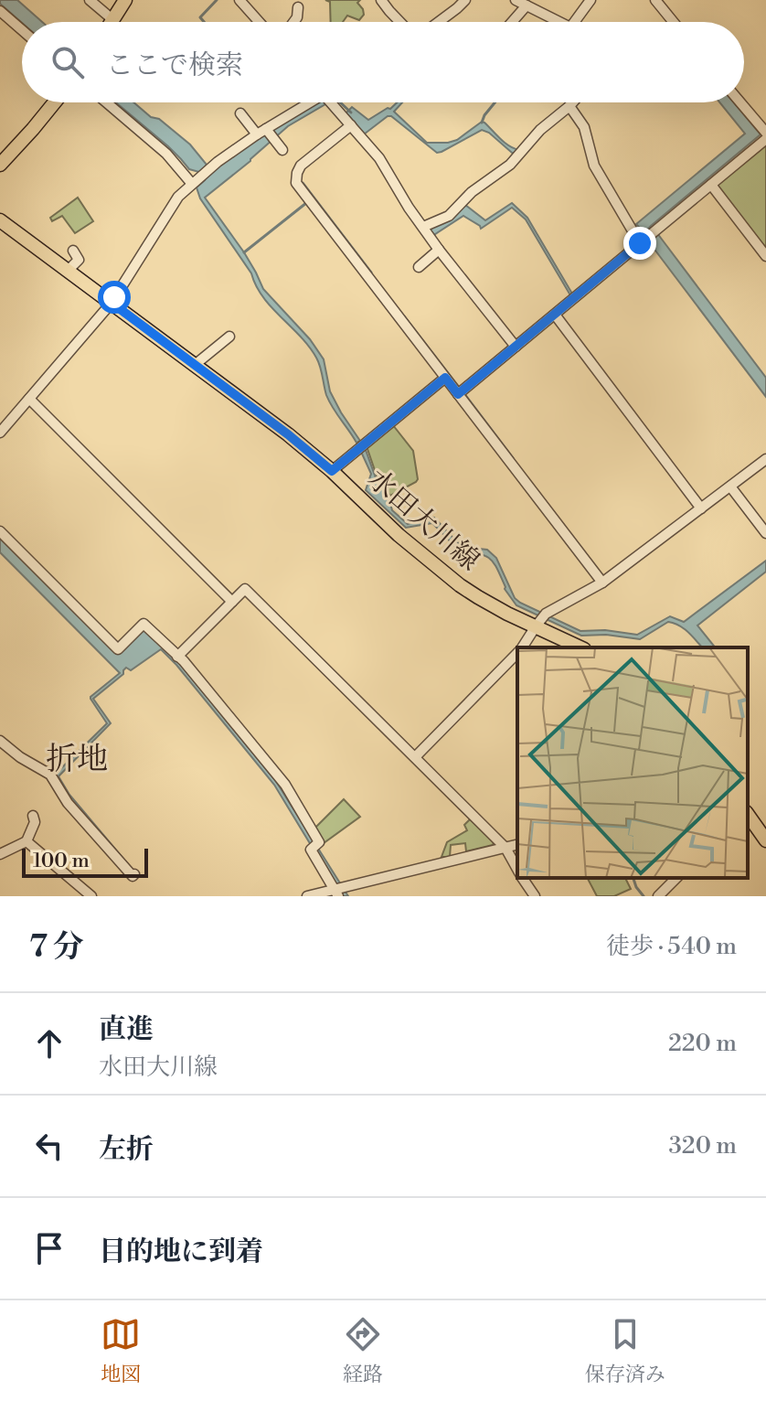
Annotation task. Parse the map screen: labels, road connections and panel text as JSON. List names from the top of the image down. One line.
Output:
{"streets":{"main road":["水田大川線"]},"districts":["折地"],"scale_bar":"100 m","page":{"search":"ここで検索","scale":"100 m","heading":["7 分","徒歩 · 540 m"],"list":[["直進","水田大川線","220 m"],["左折","320 m"],"目的地に到着"],"nav":["地図","経路","保存済み"]}}
